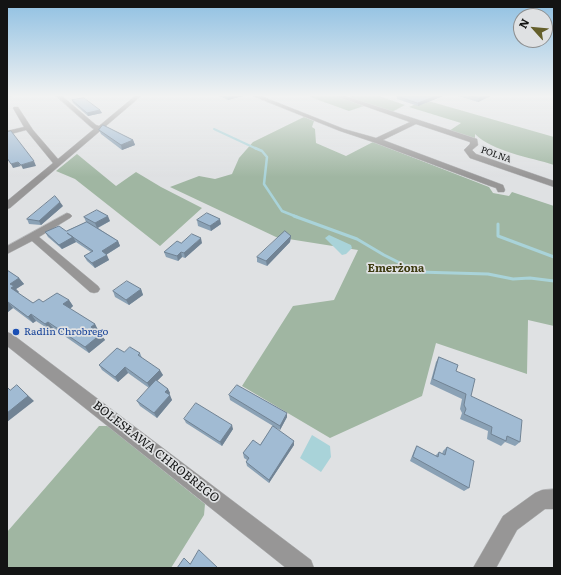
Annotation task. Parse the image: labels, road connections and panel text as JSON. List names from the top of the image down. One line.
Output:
{"streets":{"street":["POLNA","BOLESŁAWA CHROBREGO"]},"districts":["Emerżona"],"places":["Radlin Chrobrego"],"north":"top left"}
